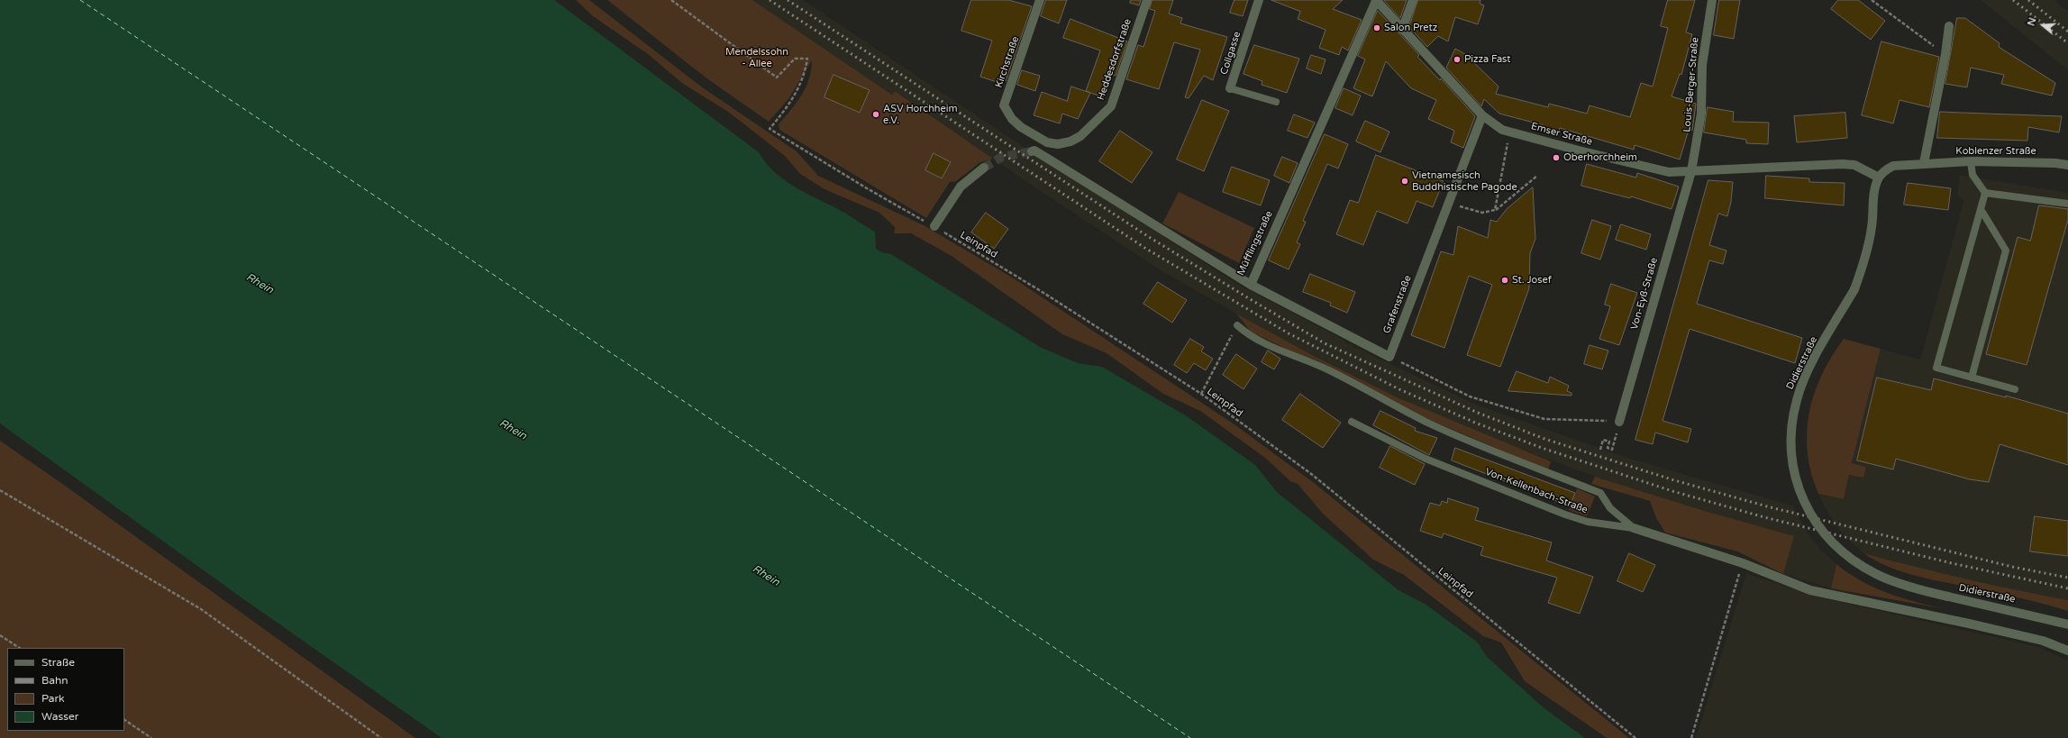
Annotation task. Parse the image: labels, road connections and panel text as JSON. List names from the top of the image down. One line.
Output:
{"streets":{"street":["Collgasse","Heddesdorfstraße","Kirchstraße","Louis-Berger-Straße","Emser Straße","Koblenzer Straße","Müfflingstraße","Von-Eyß-Straße","Grafenstraße","Didierstraße","Von-Kellenbach-Straße"],"path":["Leinpfad"]},"crossings":[["Heddesdorfstraße","Kirchstraße"],["Louis-Berger-Straße","Emser Straße"],["Louis-Berger-Straße","Von-Eyß-Straße"],["Emser Straße","Koblenzer Straße"],["Emser Straße","Müfflingstraße"],["Emser Straße","Von-Eyß-Straße"],["Emser Straße","Grafenstraße"],["Emser Straße","Didierstraße"],["Koblenzer Straße","Didierstraße"]],"water":["Rhein"],"parks":["Mendelssohn - Allee"],"places":["Salon Pretz","Pizza Fast","ASV Horchheim e.V.","Oberhorchheim","Vietnamesisch Buddhistische Pagode","St. Josef"],"legend":["Straße","Bahn","Park","Wasser"],"north":"left"}
